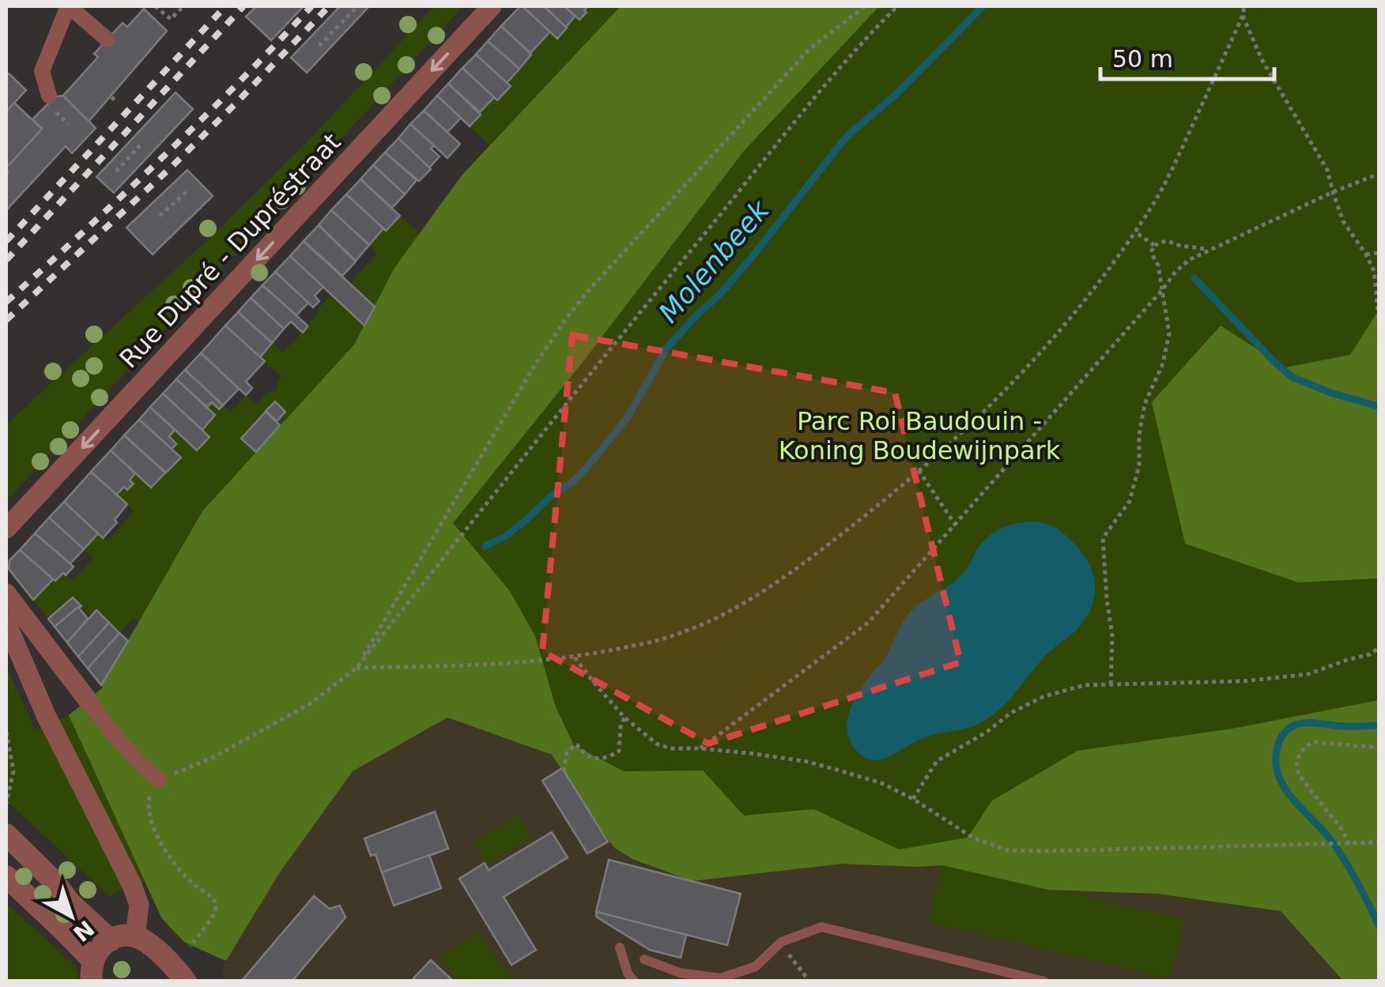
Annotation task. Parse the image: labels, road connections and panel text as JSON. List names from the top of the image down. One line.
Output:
{"streets":{"street":["Rue Dupré - Dupréstraat"]},"one_way":["Rue Dupré - Dupréstraat"],"water":["Molenbeek"],"parks":["Parc Roi Baudouin - Koning Boudewijnpark"],"scale_bar":"50 m","north":"bottom right"}
